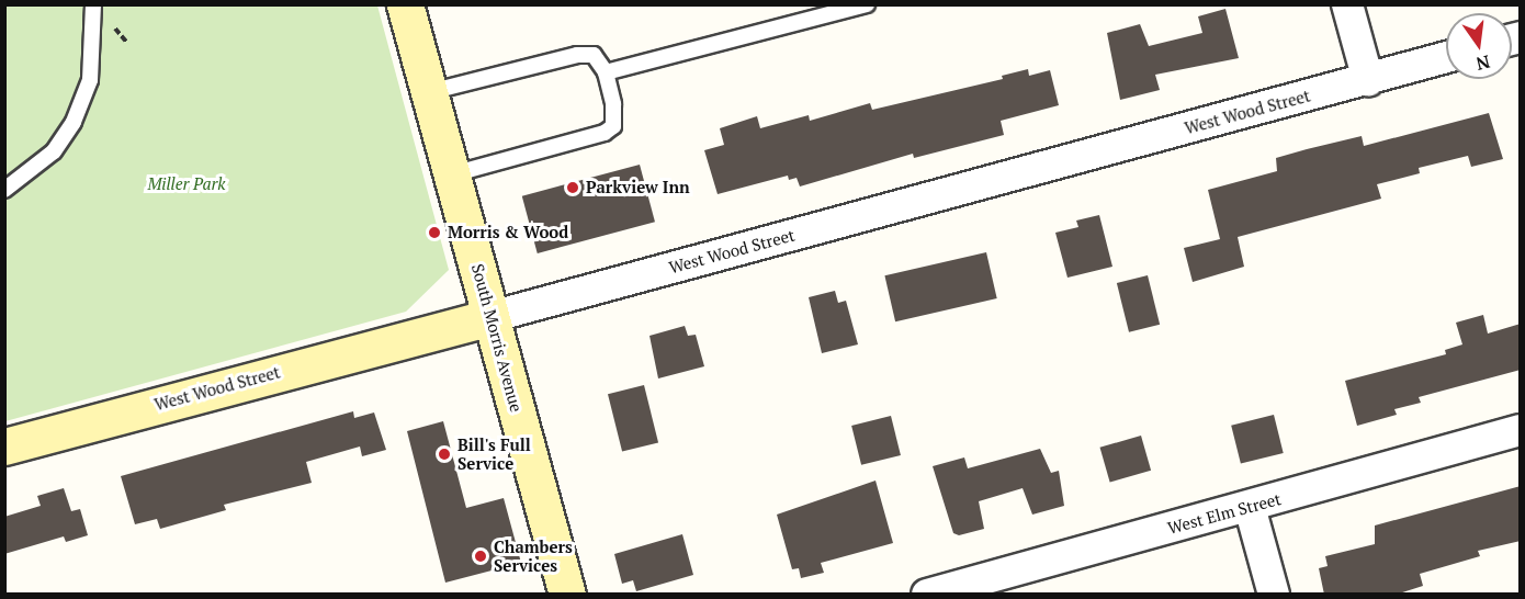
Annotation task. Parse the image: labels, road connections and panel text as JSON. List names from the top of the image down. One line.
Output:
{"streets":{"main road":["West Wood Street","South Morris Avenue"],"street":["West Elm Street"]},"crossings":[["West Wood Street","South Morris Avenue"]],"parks":["Miller Park"],"places":["Parkview Inn","Morris & Wood","Bill's Full Service","Chambers Services"],"north":"bottom"}
